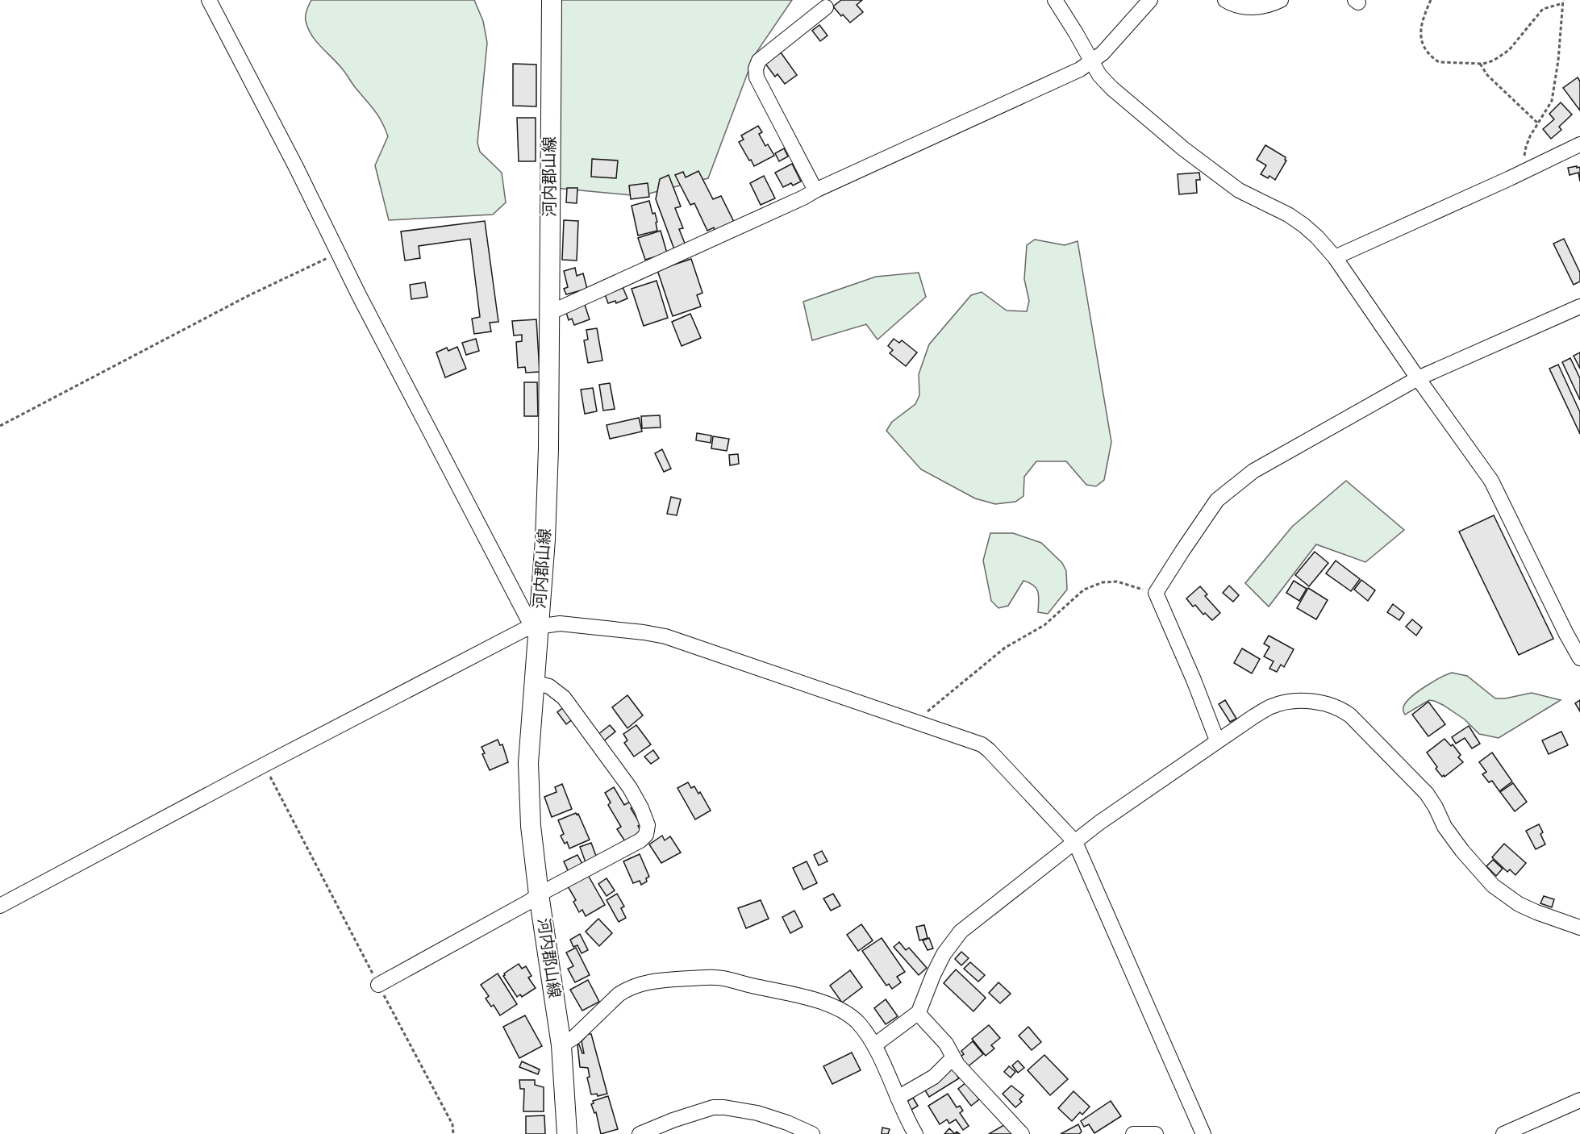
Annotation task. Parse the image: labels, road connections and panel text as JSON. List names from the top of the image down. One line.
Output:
{"streets":{"main road":["河内郡山線"]}}
